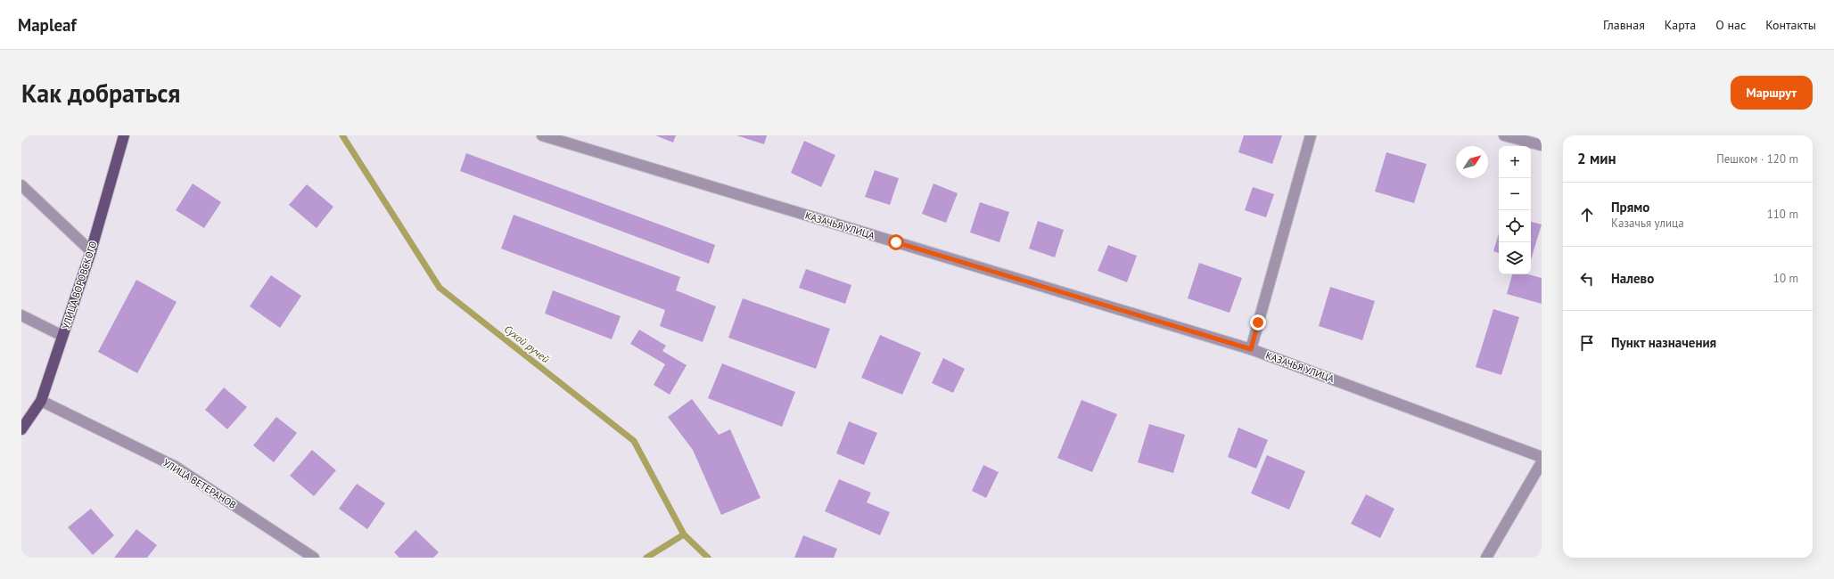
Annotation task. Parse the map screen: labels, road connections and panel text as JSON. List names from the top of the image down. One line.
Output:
{"streets":{"main road":["УЛИЦА ВОРОВСКОГО"],"street":["КАЗАЧЬЯ УЛИЦА","УЛИЦА ВЕТЕРАНОВ"]},"crossings":[["УЛИЦА ВОРОВСКОГО","УЛИЦА ВЕТЕРАНОВ"]],"water":["Сухой ручей"],"north":"top right","page":{"header":"Mapleaf","nav":["Главная","Карта","О нас","Контакты"],"buttons":"Маршрут","title":"Как добраться","heading":["2 мин","Пешком · 120 m"],"map_buttons":["+","−"],"list":[["Прямо","Казачья улица","110 m"],["Налево","10 m"],"Пункт назначения"]}}
